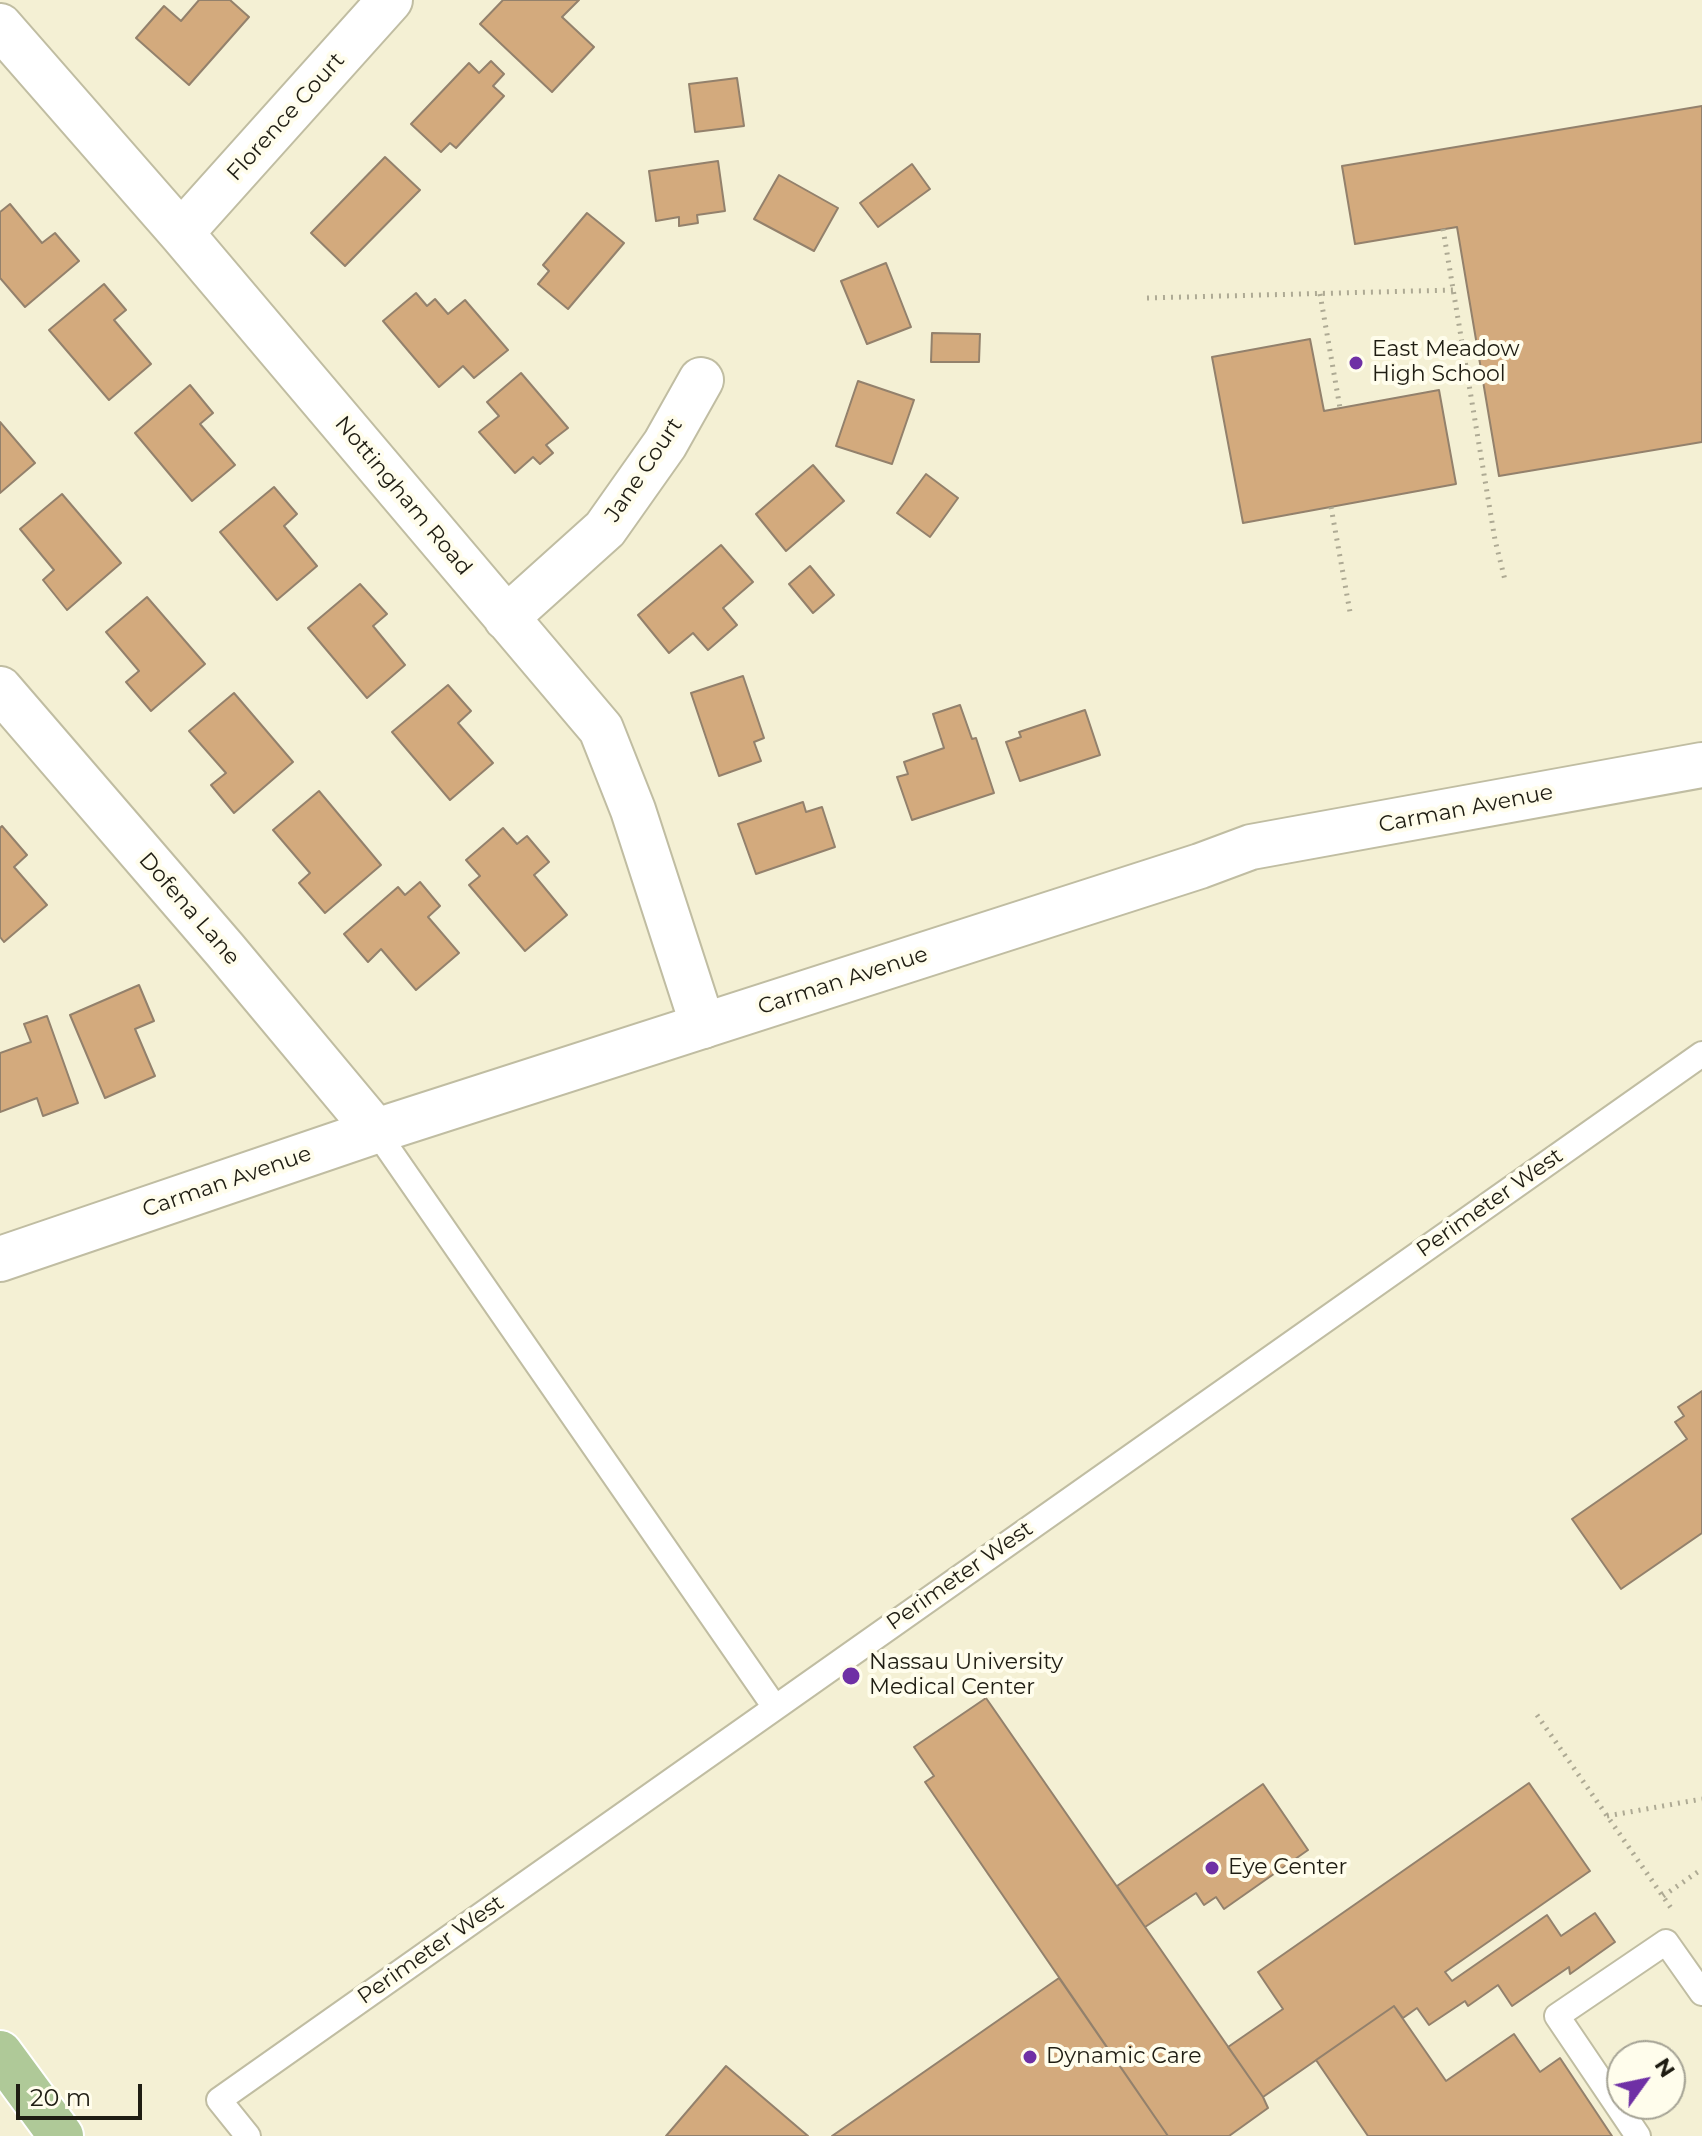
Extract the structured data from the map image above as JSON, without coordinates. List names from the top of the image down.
{
  "streets": {
    "street": [
      "Florence Court",
      "Jane Court",
      "Nottingham Road",
      "Carman Avenue",
      "Dofena Lane"
    ],
    "lane": ["Perimeter West"]
  },
  "crossings": [
    ["Florence Court", "Nottingham Road"],
    ["Jane Court", "Nottingham Road"],
    ["Nottingham Road", "Carman Avenue"],
    ["Carman Avenue", "Dofena Lane"]
  ],
  "places": [
    "East Meadow High School",
    "Nassau University Medical Center",
    "Eye Center",
    "Dynamic Care"
  ],
  "scale_bar": "20 m",
  "north": "top right"
}
